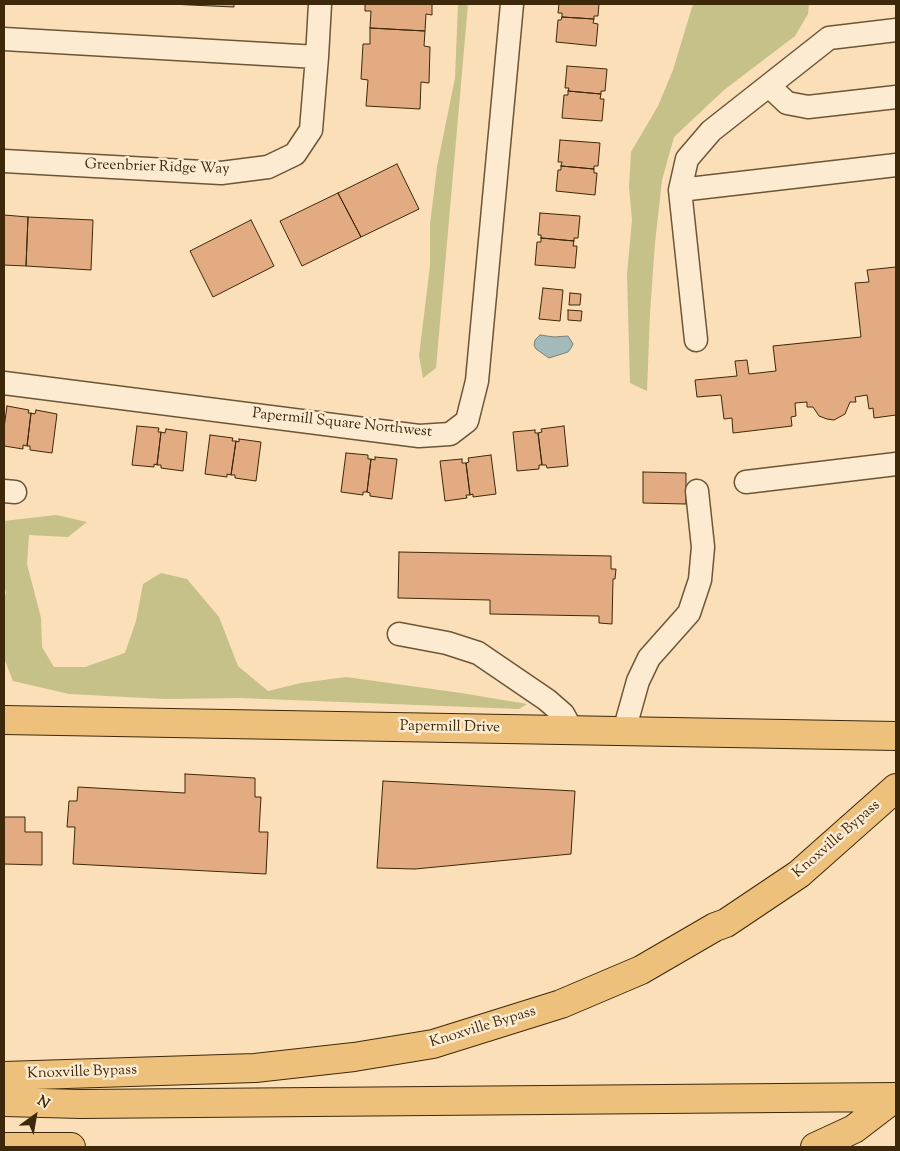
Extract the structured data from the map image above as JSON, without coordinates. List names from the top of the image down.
{
  "streets": {
    "main road": ["Papermill Drive", "Knoxville Bypass"],
    "street": ["Greenbrier Ridge Way", "Papermill Square Northwest"]
  },
  "north": "top right"
}
